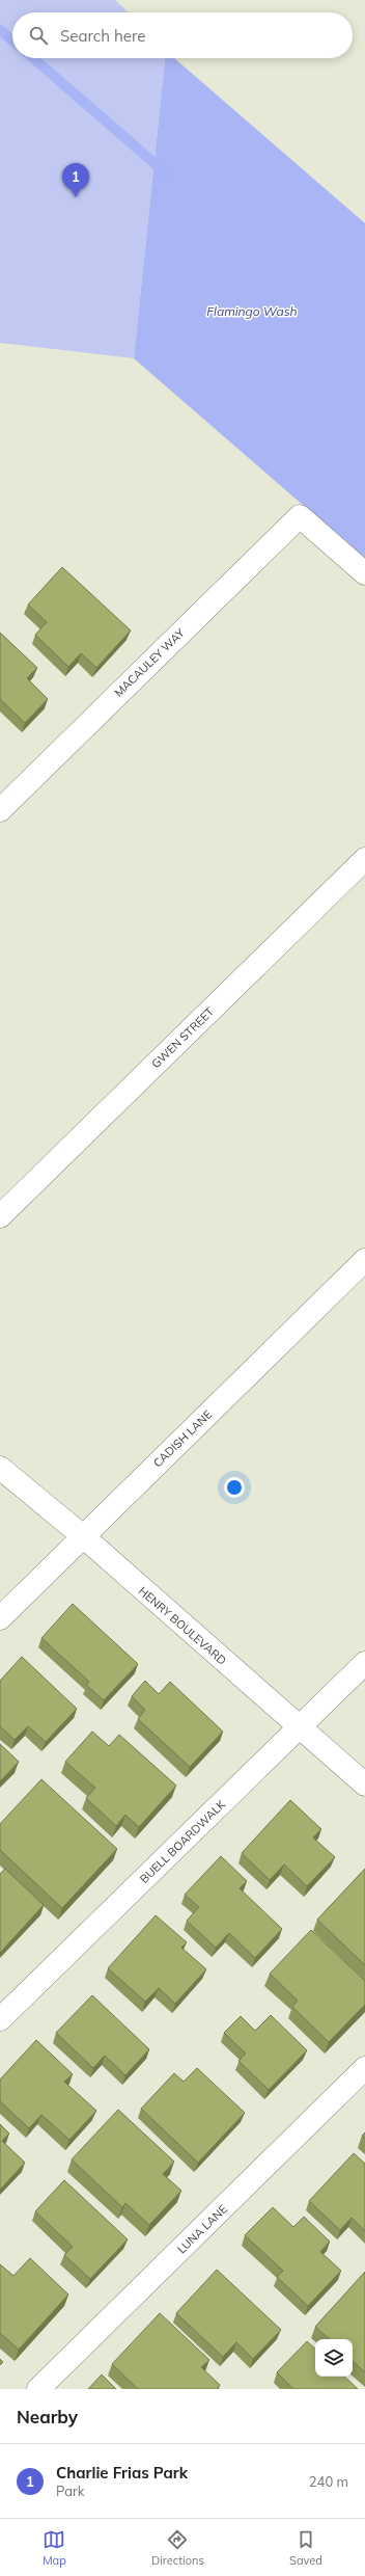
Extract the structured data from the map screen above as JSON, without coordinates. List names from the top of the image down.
{
  "streets": {
    "street": [
      "MACAULEY WAY",
      "GWEN STREET",
      "CADISH LANE",
      "HENRY BOULEVARD",
      "BUELL BOARDWALK",
      "LUNA LANE"
    ]
  },
  "crossings": [
    ["CADISH LANE", "HENRY BOULEVARD"],
    ["HENRY BOULEVARD", "BUELL BOARDWALK"]
  ],
  "water": ["Flamingo Wash"],
  "page": {
    "search": "Search here",
    "pins": "1",
    "heading": "Nearby",
    "list": [
      {
        "mark": "1",
        "name": "Charlie Frias Park",
        "note": "Park",
        "value": "240 m"
      }
    ],
    "nav": ["Map", "Directions", "Saved"]
  }
}
